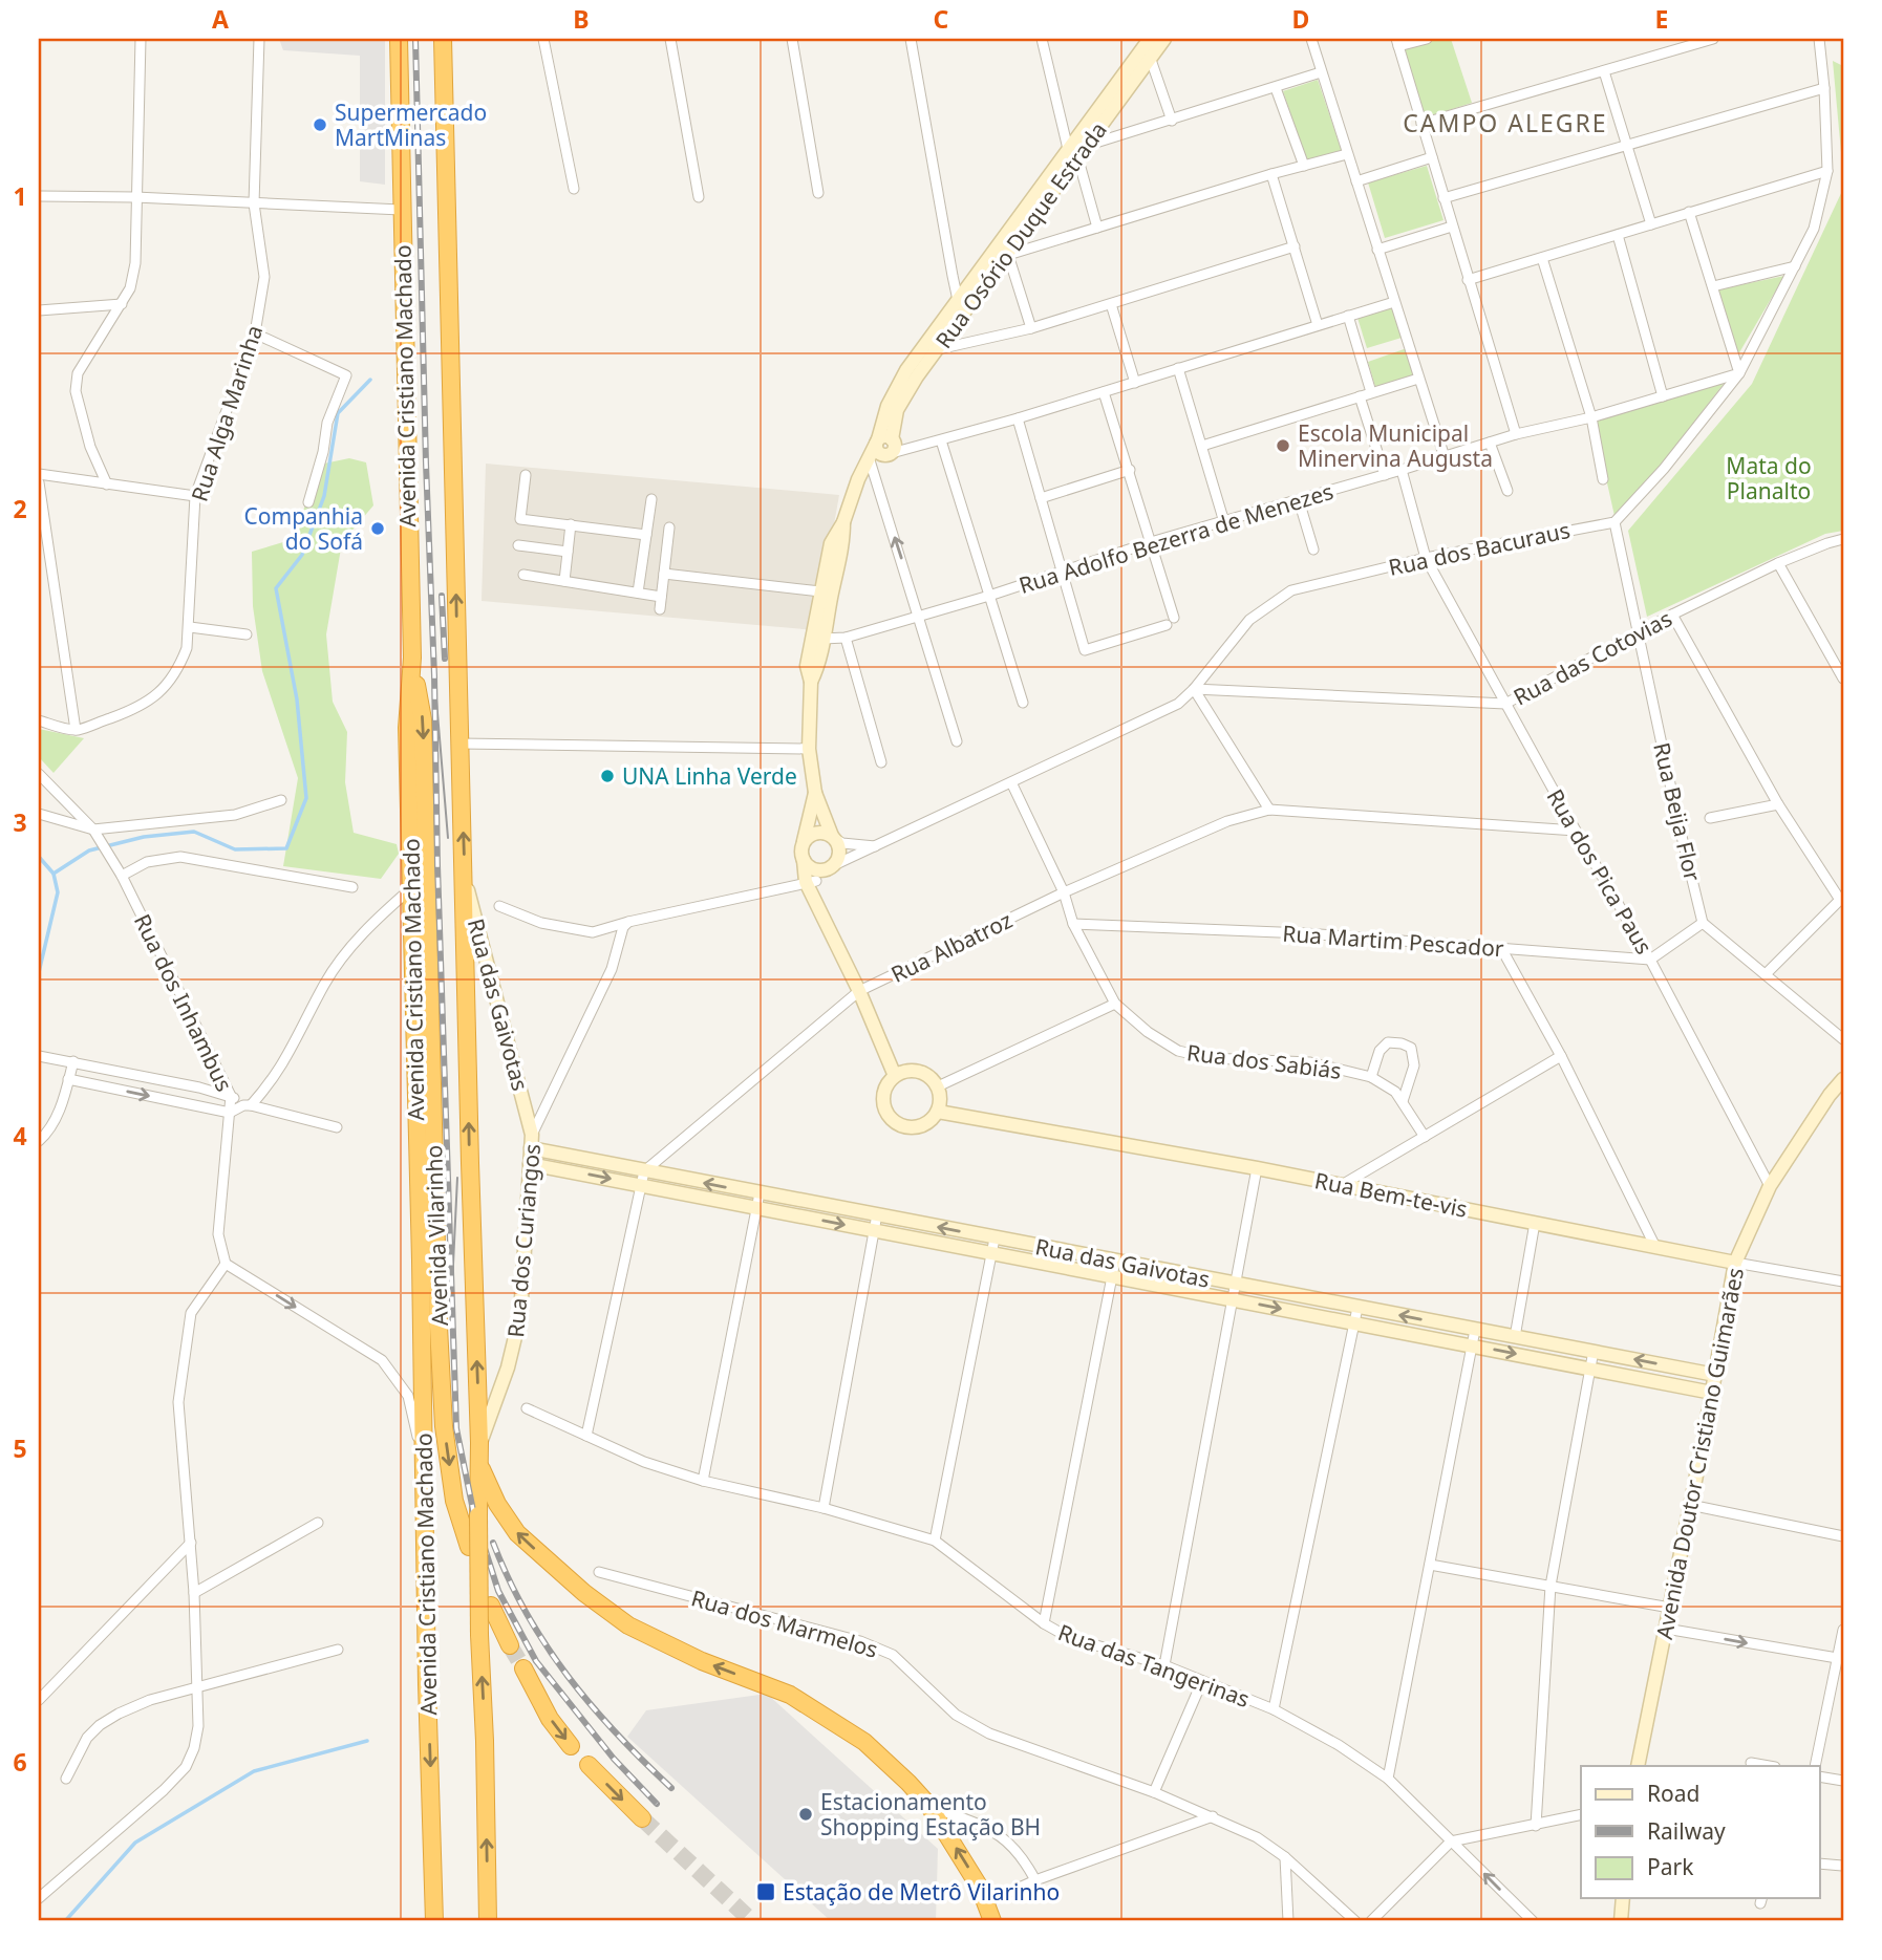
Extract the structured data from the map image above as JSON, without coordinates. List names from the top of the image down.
{
  "streets": {
    "highway": ["Avenida Cristiano Machado", "Avenida Vilarinho"],
    "street": [
      "Rua Osório Duque Estrada",
      "Rua Alga Marinha",
      "Rua Adolfo Bezerra de Menezes",
      "Rua dos Bacuraus",
      "Rua das Cotovias",
      "Rua Beija Flor",
      "Rua dos Pica Paus",
      "Rua Martim Pescador",
      "Rua Albatroz",
      "Rua dos Inhambus",
      "Rua das Gaivotas",
      "Rua dos Sabiás",
      "Rua Bem-te-vis",
      "Rua dos Curiangos",
      "Avenida Doutor Cristiano Guimarães",
      "Rua dos Marmelos",
      "Rua das Tangerinas"
    ]
  },
  "crossings": [
    ["Rua Osório Duque Estrada", "Rua Adolfo Bezerra de Menezes"],
    ["Rua Osório Duque Estrada", "Rua dos Bacuraus"],
    ["Avenida Cristiano Machado", "Rua das Gaivotas"],
    ["Avenida Cristiano Machado", "Avenida Vilarinho"],
    ["Avenida Cristiano Machado", "Rua dos Curiangos"],
    ["Rua Adolfo Bezerra de Menezes", "Rua dos Pica Paus"],
    ["Rua dos Bacuraus", "Rua das Cotovias"],
    ["Rua dos Bacuraus", "Rua Beija Flor"],
    ["Rua dos Bacuraus", "Rua dos Pica Paus"],
    ["Rua dos Bacuraus", "Rua dos Sabiás"],
    ["Rua dos Bacuraus", "Rua dos Curiangos"],
    ["Rua das Cotovias", "Rua Beija Flor"],
    ["Rua das Cotovias", "Rua dos Pica Paus"],
    ["Rua dos Pica Paus", "Rua Martim Pescador"],
    ["Rua dos Pica Paus", "Rua Albatroz"],
    ["Rua dos Pica Paus", "Avenida Doutor Cristiano Guimarães"],
    ["Rua Martim Pescador", "Rua dos Sabiás"],
    ["Rua Albatroz", "Rua das Gaivotas"],
    ["Rua Albatroz", "Rua dos Sabiás"],
    ["Rua das Gaivotas", "Rua dos Curiangos"],
    ["Rua das Gaivotas", "Avenida Doutor Cristiano Guimarães"],
    ["Rua Bem-te-vis", "Avenida Doutor Cristiano Guimarães"]
  ],
  "one_way": ["Avenida Vilarinho"],
  "districts": ["CAMPO ALEGRE"],
  "parks": ["Mata do Planalto"],
  "places": {
    "other": [
      "Supermercado MartMinas",
      "Escola Municipal Minervina Augusta",
      "Companhia do Sofá",
      "UNA Linha Verde",
      "Estacionamento Shopping Estação BH"
    ],
    "transit": ["Estação de Metrô Vilarinho"]
  },
  "legend": ["Road", "Railway", "Park"],
  "grid": {
    "columns": [
      "A",
      "B",
      "C",
      "D",
      "E"
    ],
    "rows": [
      "1",
      "2",
      "3",
      "4",
      "5",
      "6"
    ]
  }
}
